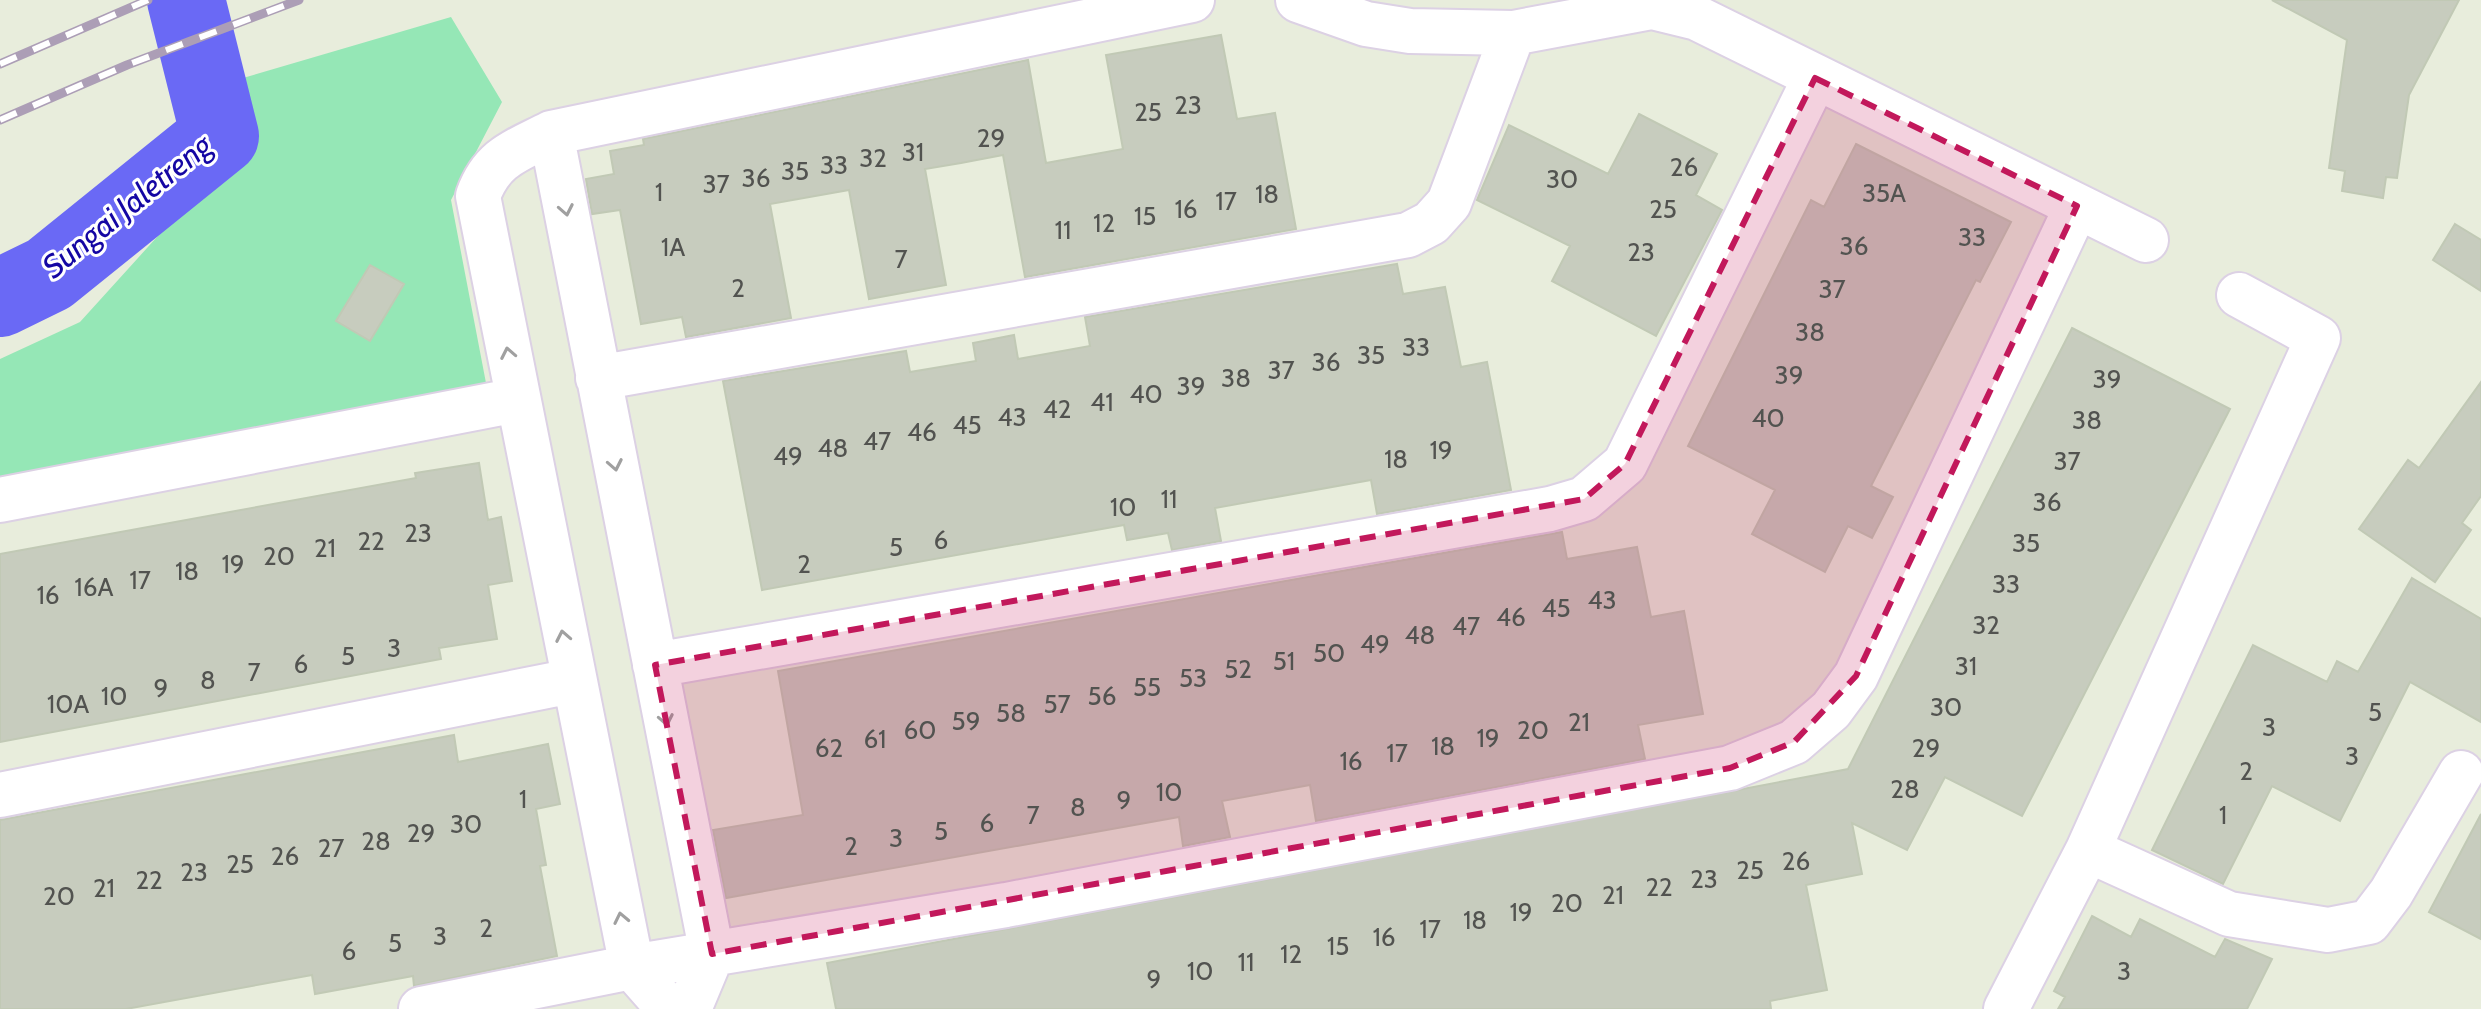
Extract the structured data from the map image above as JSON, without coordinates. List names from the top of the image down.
{
  "water": ["Sungai Jaletreng"],
  "house_numbers": [
    "23",
    "25",
    "29",
    "31",
    "32",
    "33",
    "26",
    "35",
    "36",
    "30",
    "37",
    "1",
    "35A",
    "18",
    "17",
    "16",
    "25",
    "15",
    "12",
    "11",
    "33",
    "36",
    "1A",
    "23",
    "7",
    "2",
    "37",
    "38",
    "33",
    "35",
    "36",
    "37",
    "39",
    "38",
    "39",
    "39",
    "40",
    "41",
    "42",
    "43",
    "40",
    "38",
    "45",
    "46",
    "47",
    "48",
    "19",
    "49",
    "18",
    "37",
    "11",
    "36",
    "10",
    "23",
    "6",
    "22",
    "35",
    "5",
    "21",
    "20",
    "19",
    "2",
    "18",
    "17",
    "33",
    "16A",
    "16",
    "43",
    "45",
    "46",
    "32",
    "47",
    "48",
    "49",
    "3",
    "50",
    "5",
    "51",
    "6",
    "31",
    "52",
    "7",
    "53",
    "8",
    "55",
    "9",
    "10",
    "56",
    "10A",
    "57",
    "30",
    "5",
    "58",
    "59",
    "21",
    "3",
    "60",
    "20",
    "19",
    "61",
    "18",
    "62",
    "29",
    "17",
    "3",
    "16",
    "2",
    "28",
    "10",
    "1",
    "9",
    "8",
    "7",
    "1",
    "6",
    "30",
    "5",
    "29",
    "3",
    "28",
    "2",
    "27",
    "26",
    "26",
    "25",
    "25",
    "23",
    "23",
    "22",
    "22",
    "21",
    "21",
    "20",
    "20",
    "19",
    "18",
    "2",
    "17",
    "3",
    "16",
    "5",
    "15",
    "6",
    "12",
    "11",
    "10",
    "3",
    "9"
  ]
}
